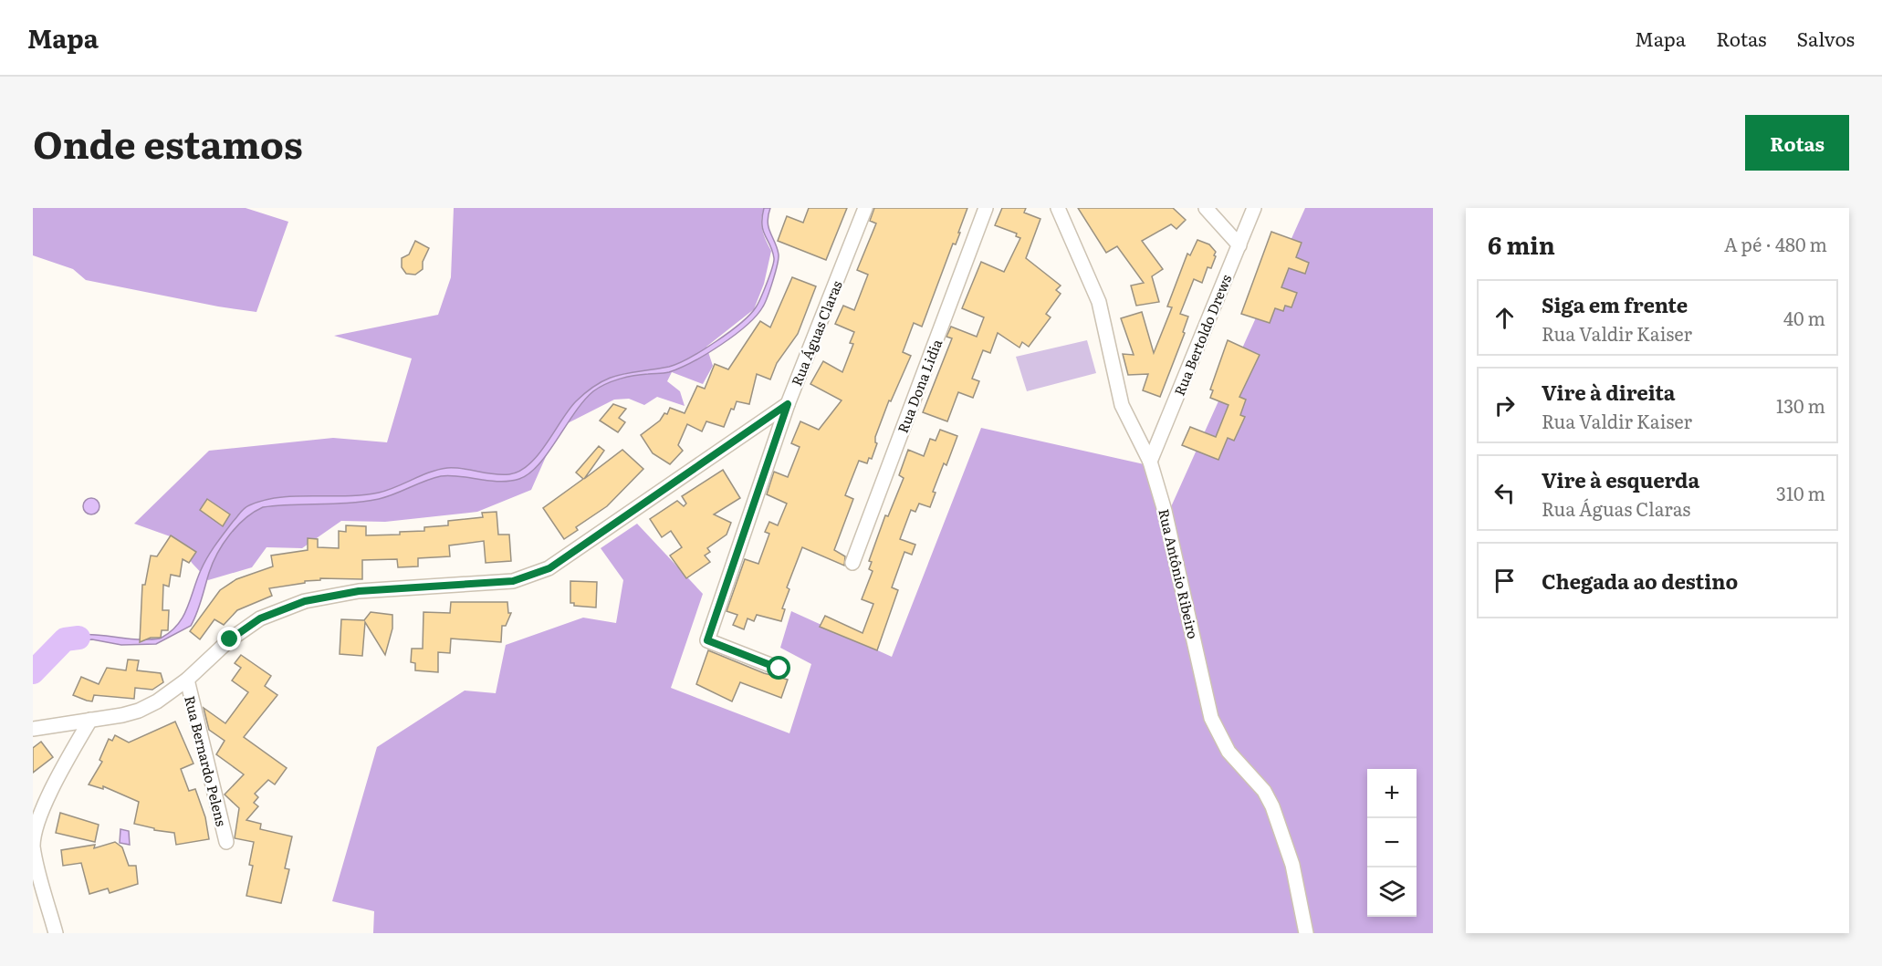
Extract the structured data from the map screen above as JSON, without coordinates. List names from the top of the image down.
{
  "streets": {
    "street": [
      "Rua Águas Claras",
      "Rua Bertoldo Drews",
      "Rua Dona Lidia",
      "Rua Antônio Ribeiro",
      "Rua Bernardo Pelens"
    ]
  },
  "crossings": [
    ["Rua Bertoldo Drews", "Rua Antônio Ribeiro"]
  ],
  "page": {
    "header": "Mapa",
    "nav": ["Mapa", "Rotas", "Salvos"],
    "title": "Onde estamos",
    "buttons": "Rotas",
    "heading": ["6 min", "A pé · 480 m"],
    "list": [
      ["Siga em frente", "Rua Valdir Kaiser", "40 m"],
      ["Vire à direita", "Rua Valdir Kaiser", "130 m"],
      ["Vire à esquerda", "Rua Águas Claras", "310 m"],
      "Chegada ao destino"
    ],
    "map_buttons": ["+", "−"]
  }
}
